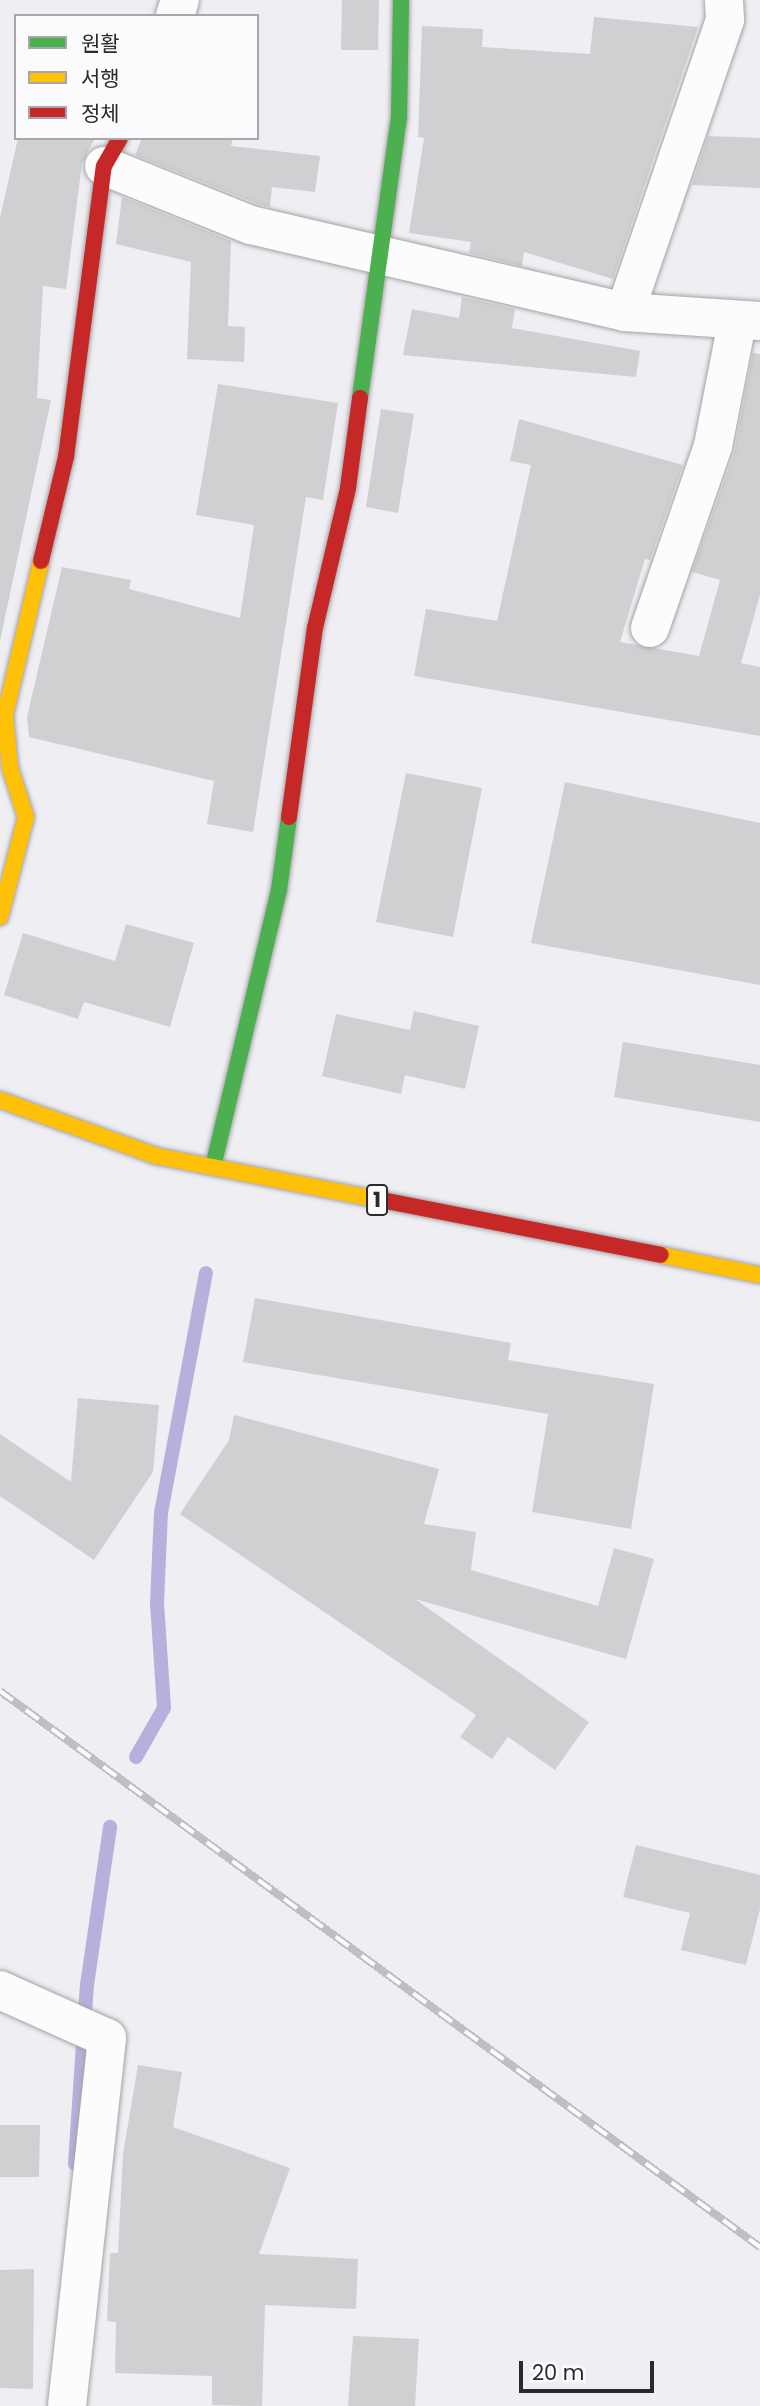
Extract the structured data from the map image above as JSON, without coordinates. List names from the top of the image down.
{
  "streets": {
    "street": ["1"]
  },
  "legend": ["원활", "서행", "정체"],
  "scale_bar": "20 m"
}
